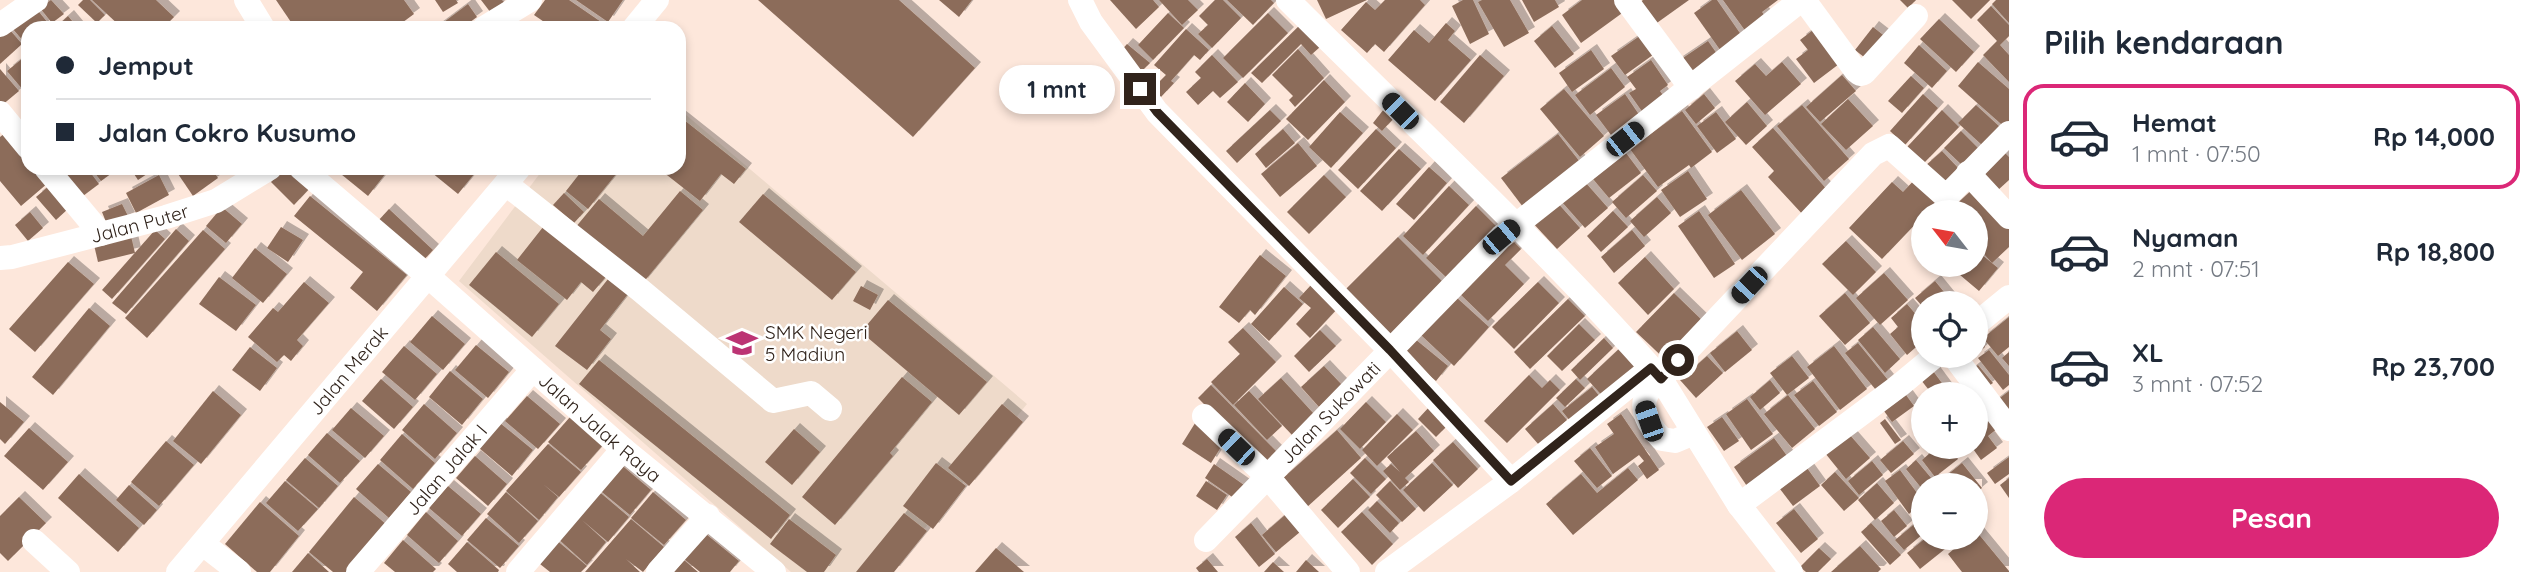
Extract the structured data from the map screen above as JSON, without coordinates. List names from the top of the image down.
{
  "streets": {
    "street": [
      "Jalan Puter",
      "Jalan Merak",
      "Jalan Sukowati",
      "Jalan Jalak Raya",
      "Jalan Jalak I"
    ]
  },
  "crossings": [
    ["Jalan Merak", "Jalan Jalak Raya"],
    ["Jalan Jalak Raya", "Jalan Jalak I"]
  ],
  "places": {
    "school or university": ["SMK Negeri 5 Madiun"]
  },
  "north": "top left",
  "page": {
    "heading": "Pilih kendaraan",
    "banner": ["Jemput", "Jalan Cokro Kusumo"],
    "bubble": "1 mnt",
    "list": [
      {
        "name": "Hemat",
        "note": "1 mnt · 07:50",
        "value": "Rp 14,000"
      },
      {
        "name": "Nyaman",
        "note": "2 mnt · 07:51",
        "value": "Rp 18,800"
      },
      {
        "name": "XL",
        "note": "3 mnt · 07:52",
        "value": "Rp 23,700"
      }
    ],
    "map_buttons": ["+", "−"],
    "buttons": "Pesan"
  }
}
